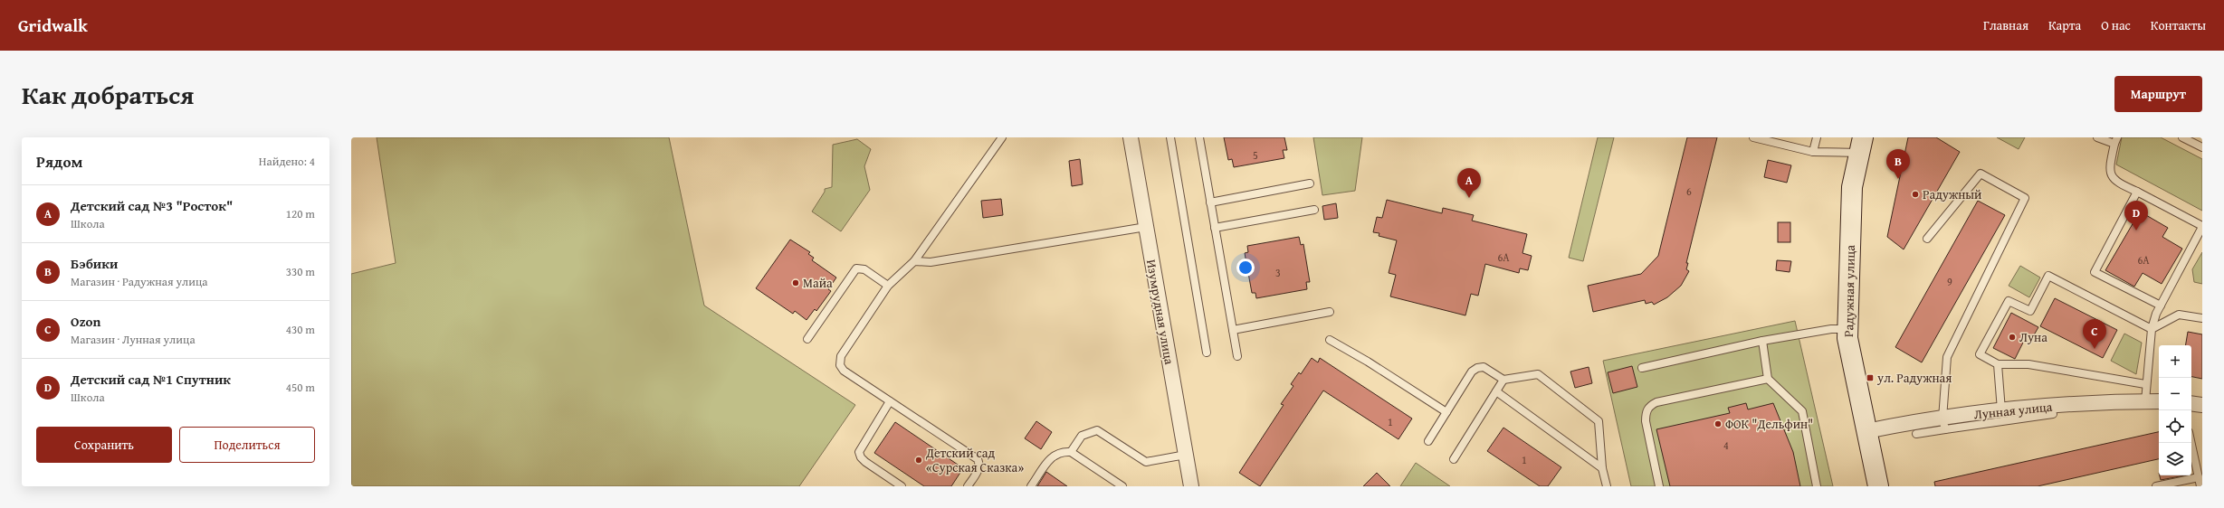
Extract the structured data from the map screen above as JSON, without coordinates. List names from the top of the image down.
{
  "streets": {
    "main road": ["Радужная улица"],
    "street": ["Изумрудная улица", "Лунная улица"]
  },
  "crossings": [
    ["Радужная улица", "Лунная улица"]
  ],
  "places": {
    "other": [
      "Радужный",
      "Майа",
      "Луна",
      "ФОК \"Дельфин\"",
      "Детский сад «Сурская Сказка»"
    ],
    "transit": ["ул. Радужная"]
  },
  "house_numbers": [
    "5",
    "6",
    "6А",
    "6А",
    "3",
    "9",
    "1",
    "4",
    "1"
  ],
  "page": {
    "header": "Gridwalk",
    "nav": [
      "Главная",
      "Карта",
      "О нас",
      "Контакты"
    ],
    "title": "Как добраться",
    "buttons": [
      "Маршрут",
      ["Сохранить", "Поделиться"]
    ],
    "heading": ["Рядом", "Найдено: 4"],
    "pins": [
      "B",
      "A",
      "D",
      "C"
    ],
    "list": [
      {
        "mark": "A",
        "name": "Детский сад №3 \"Росток\"",
        "note": "Школа",
        "value": "120 m"
      },
      {
        "mark": "B",
        "name": "Бэбики",
        "note": "Магазин · Радужная улица",
        "value": "330 m"
      },
      {
        "mark": "C",
        "name": "Ozon",
        "note": "Магазин · Лунная улица",
        "value": "430 m"
      },
      {
        "mark": "D",
        "name": "Детский сад №1 Спутник",
        "note": "Школа",
        "value": "450 m"
      }
    ],
    "map_buttons": ["+", "−"]
  }
}
